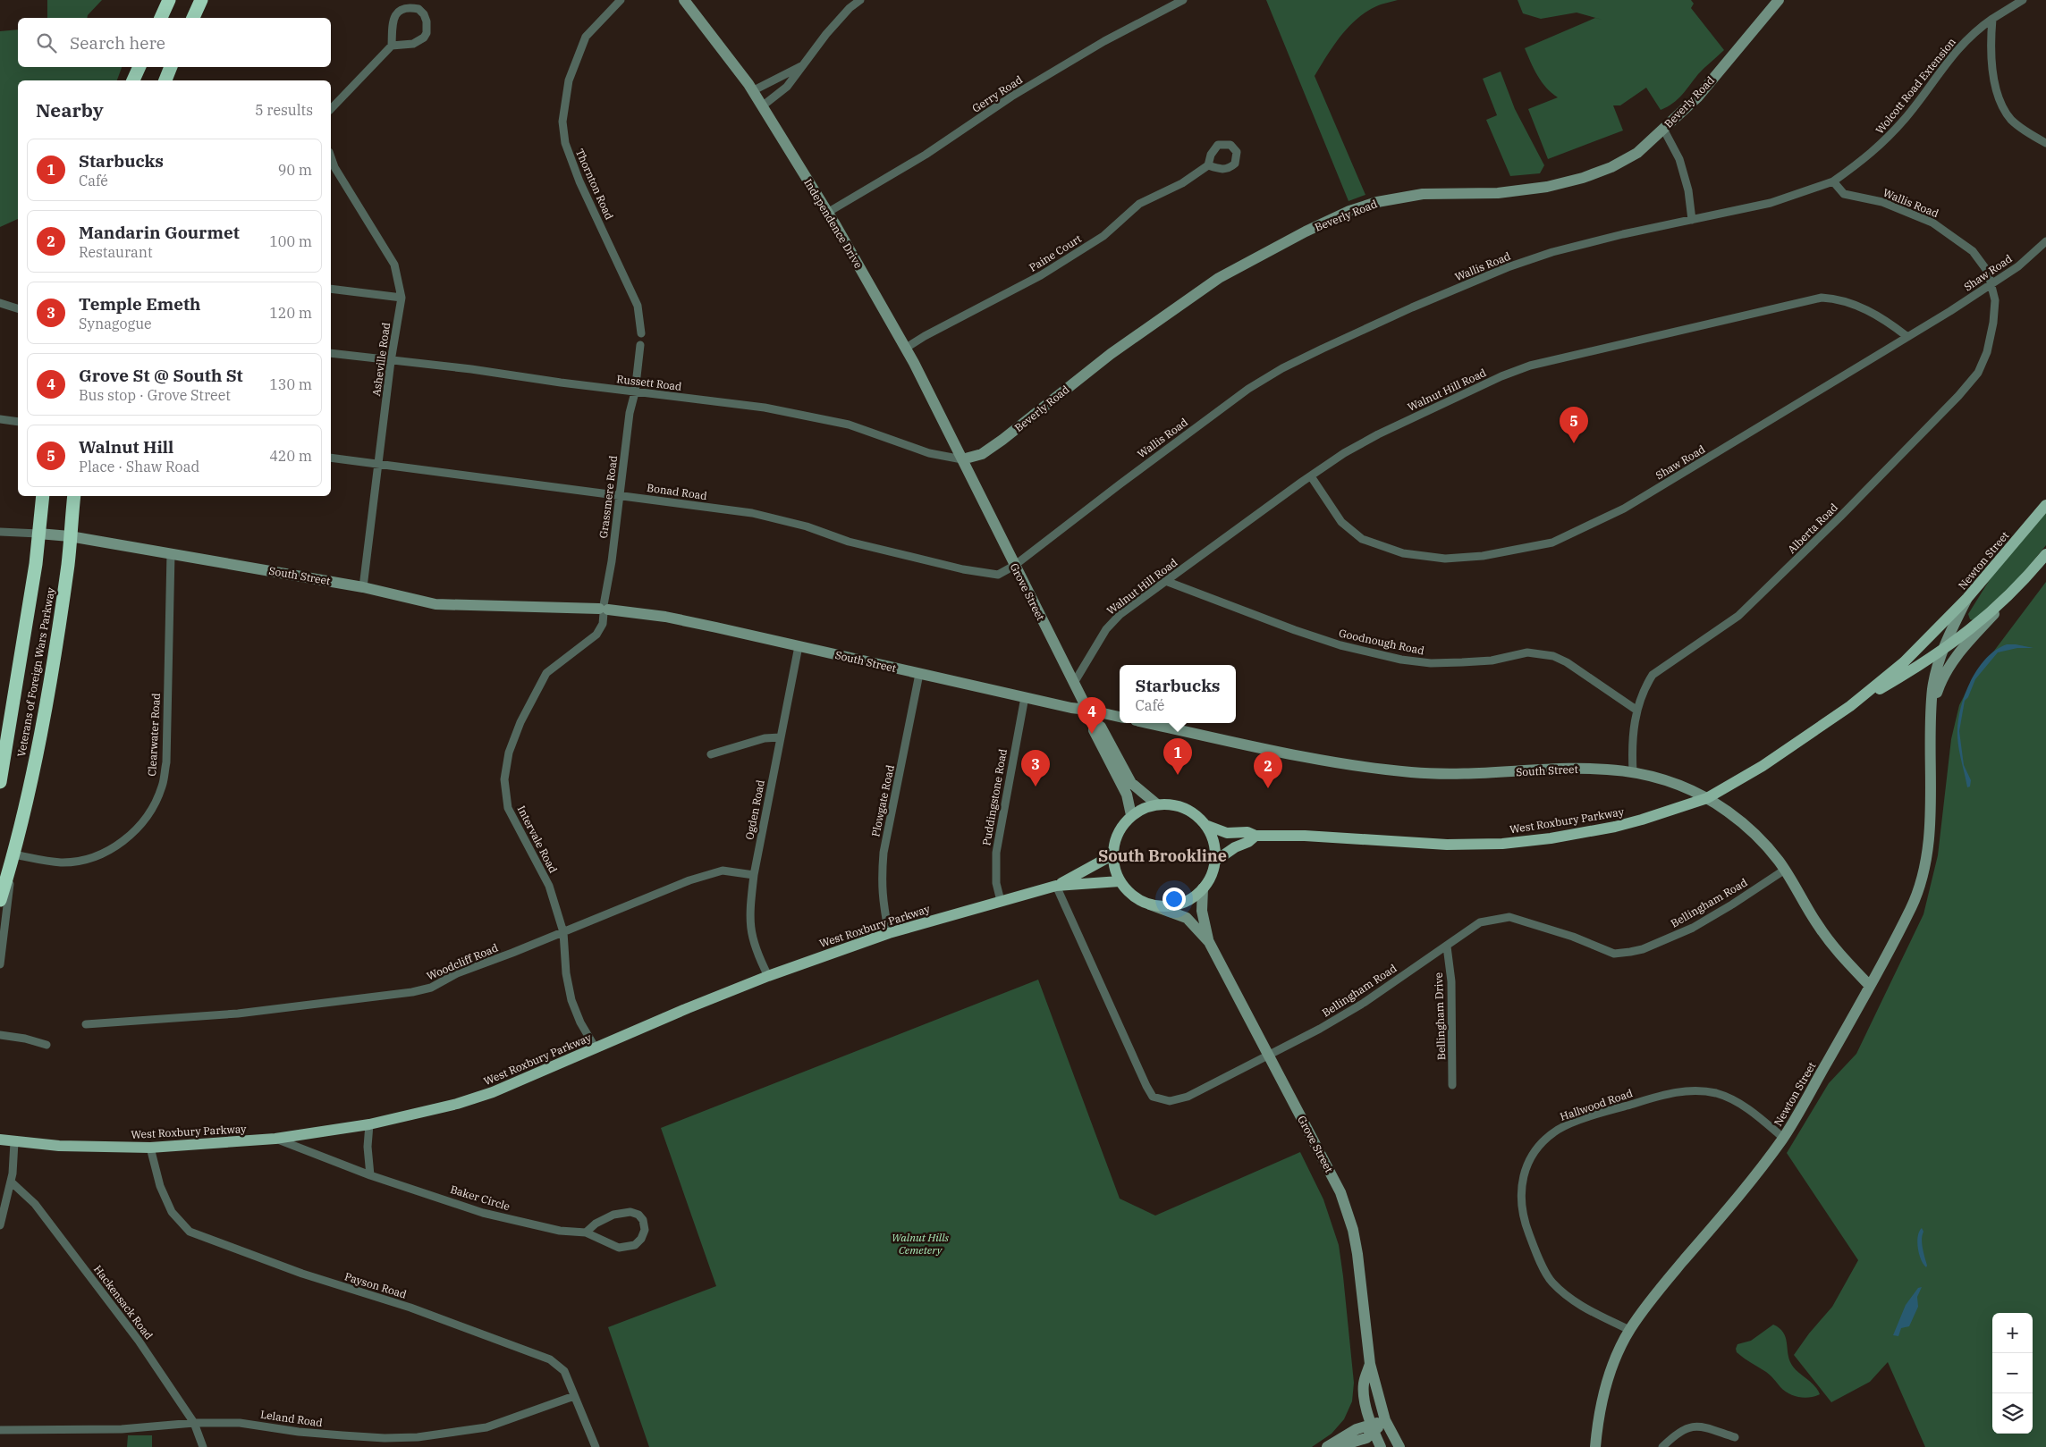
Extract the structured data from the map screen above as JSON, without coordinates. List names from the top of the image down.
{
  "streets": {
    "highway": ["Veterans of Foreign Wars Parkway"],
    "main road": ["Newton Street", "West Roxbury Parkway"],
    "street": [
      "Wolcott Road Extension",
      "Gerry Road",
      "Beverly Road",
      "Thornton Road",
      "Wallis Road",
      "Independence Drive",
      "Paine Court",
      "Shaw Road",
      "Asheville Road",
      "Russett Road",
      "Walnut Hill Road",
      "Bonad Road",
      "Grassmere Road",
      "Alberta Road",
      "South Street",
      "Grove Street",
      "Goodnough Road",
      "Clearwater Road",
      "Puddingstone Road",
      "Plowgate Road",
      "Ogden Road",
      "Intervale Road",
      "Bellingham Road",
      "Woodcliff Road",
      "Bellingham Drive",
      "Hallwood Road",
      "Baker Circle",
      "Payson Road",
      "Hackensack Road",
      "Leland Road"
    ]
  },
  "crossings": [
    ["Wolcott Road Extension", "Wallis Road"],
    ["Gerry Road", "Independence Drive"],
    ["Beverly Road", "Independence Drive"],
    ["Beverly Road", "Russett Road"],
    ["Beverly Road", "Grove Street"],
    ["Wallis Road", "Shaw Road"],
    ["Wallis Road", "Bonad Road"],
    ["Wallis Road", "Alberta Road"],
    ["Wallis Road", "Grove Street"],
    ["Independence Drive", "Paine Court"],
    ["Independence Drive", "Russett Road"],
    ["Independence Drive", "Grove Street"],
    ["Shaw Road", "Walnut Hill Road"],
    ["Shaw Road", "Alberta Road"],
    ["Asheville Road", "Russett Road"],
    ["Asheville Road", "Bonad Road"],
    ["Asheville Road", "South Street"],
    ["Russett Road", "Grassmere Road"],
    ["Russett Road", "Grove Street"],
    ["Walnut Hill Road", "Grove Street"],
    ["Walnut Hill Road", "Goodnough Road"],
    ["Bonad Road", "Grassmere Road"],
    ["Bonad Road", "Grove Street"],
    ["Grassmere Road", "South Street"],
    ["Grassmere Road", "Intervale Road"],
    ["Alberta Road", "South Street"],
    ["Alberta Road", "Goodnough Road"],
    ["Newton Street", "South Street"],
    ["Newton Street", "West Roxbury Parkway"],
    ["Newton Street", "Hallwood Road"],
    ["South Street", "Grove Street"],
    ["South Street", "Veterans of Foreign Wars Parkway"],
    ["South Street", "Clearwater Road"],
    ["South Street", "Puddingstone Road"],
    ["South Street", "Plowgate Road"],
    ["South Street", "Ogden Road"],
    ["South Street", "West Roxbury Parkway"],
    ["South Street", "Intervale Road"],
    ["South Street", "Bellingham Road"],
    ["Grove Street", "West Roxbury Parkway"],
    ["Grove Street", "Bellingham Road"],
    ["Veterans of Foreign Wars Parkway", "Clearwater Road"],
    ["Puddingstone Road", "West Roxbury Parkway"],
    ["Plowgate Road", "West Roxbury Parkway"],
    ["Ogden Road", "West Roxbury Parkway"],
    ["Ogden Road", "Woodcliff Road"],
    ["West Roxbury Parkway", "Intervale Road"],
    ["West Roxbury Parkway", "Bellingham Road"],
    ["West Roxbury Parkway", "Baker Circle"],
    ["West Roxbury Parkway", "Payson Road"],
    ["Intervale Road", "Woodcliff Road"],
    ["Bellingham Road", "Bellingham Drive"],
    ["Payson Road", "Leland Road"],
    ["Hackensack Road", "Leland Road"]
  ],
  "districts": ["South Brookline"],
  "parks": ["Walnut Hills Cemetery"],
  "page": {
    "search": "Search here",
    "heading": ["Nearby", "5 results"],
    "list": [
      {
        "mark": "1",
        "name": "Starbucks",
        "note": "Café",
        "value": "90 m"
      },
      {
        "mark": "2",
        "name": "Mandarin Gourmet",
        "note": "Restaurant",
        "value": "100 m"
      },
      {
        "mark": "3",
        "name": "Temple Emeth",
        "note": "Synagogue",
        "value": "120 m"
      },
      {
        "mark": "4",
        "name": "Grove St @ South St",
        "note": "Bus stop · Grove Street",
        "value": "130 m"
      },
      {
        "mark": "5",
        "name": "Walnut Hill",
        "note": "Place · Shaw Road",
        "value": "420 m"
      }
    ],
    "pins": [
      "5",
      "4",
      "1",
      "3",
      "2"
    ],
    "popup": ["Starbucks", "Café"],
    "map_buttons": ["+", "−"]
  }
}
